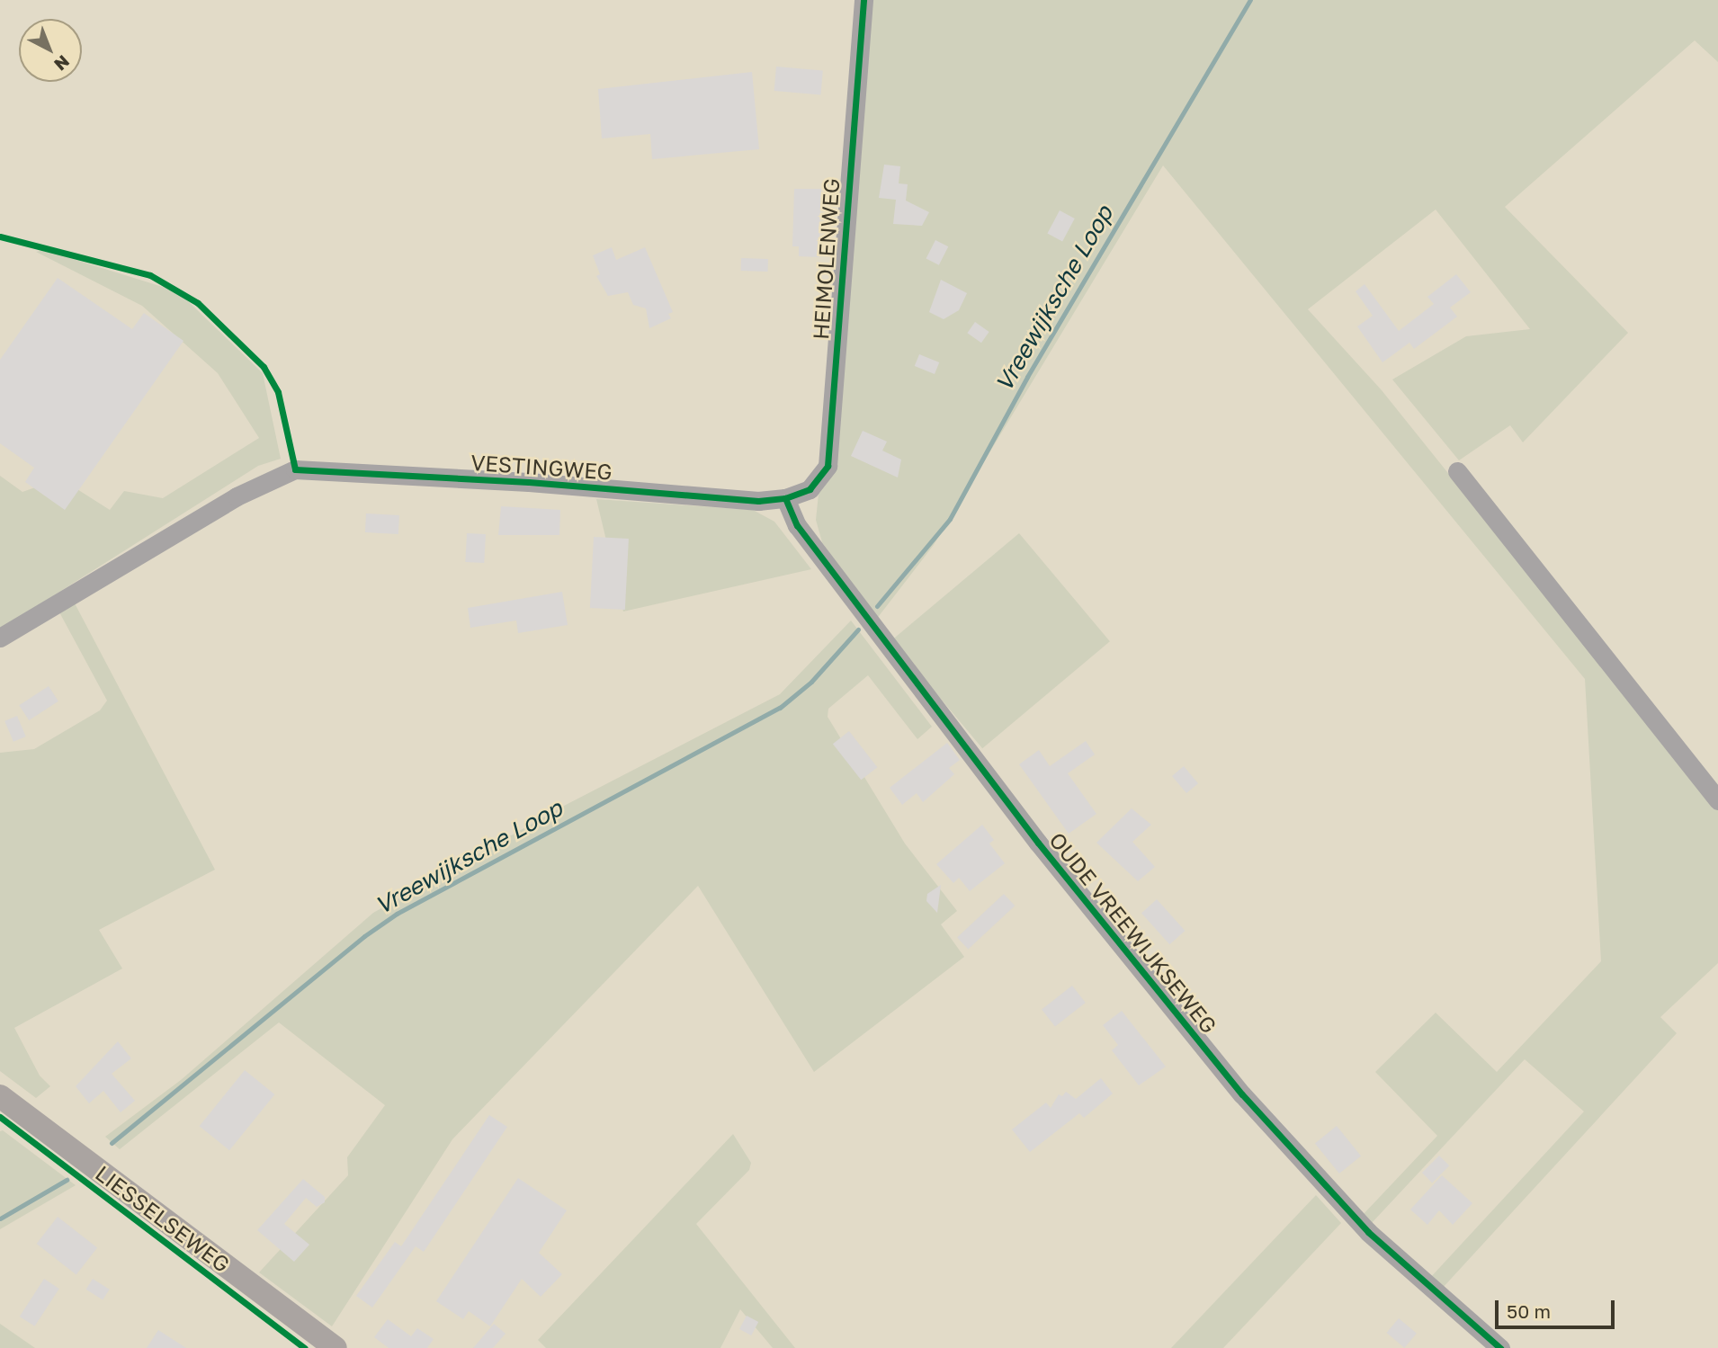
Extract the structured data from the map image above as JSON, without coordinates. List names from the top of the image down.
{
  "streets": {
    "main road": ["LIESSELSEWEG"],
    "street": ["HEIMOLENWEG", "VESTINGWEG", "OUDE VREEWIJKSEWEG"]
  },
  "crossings": [
    ["HEIMOLENWEG", "VESTINGWEG"],
    ["HEIMOLENWEG", "OUDE VREEWIJKSEWEG"],
    ["VESTINGWEG", "OUDE VREEWIJKSEWEG"]
  ],
  "water": ["Vreewijksche Loop"],
  "scale_bar": "50 m",
  "north": "bottom right"
}
